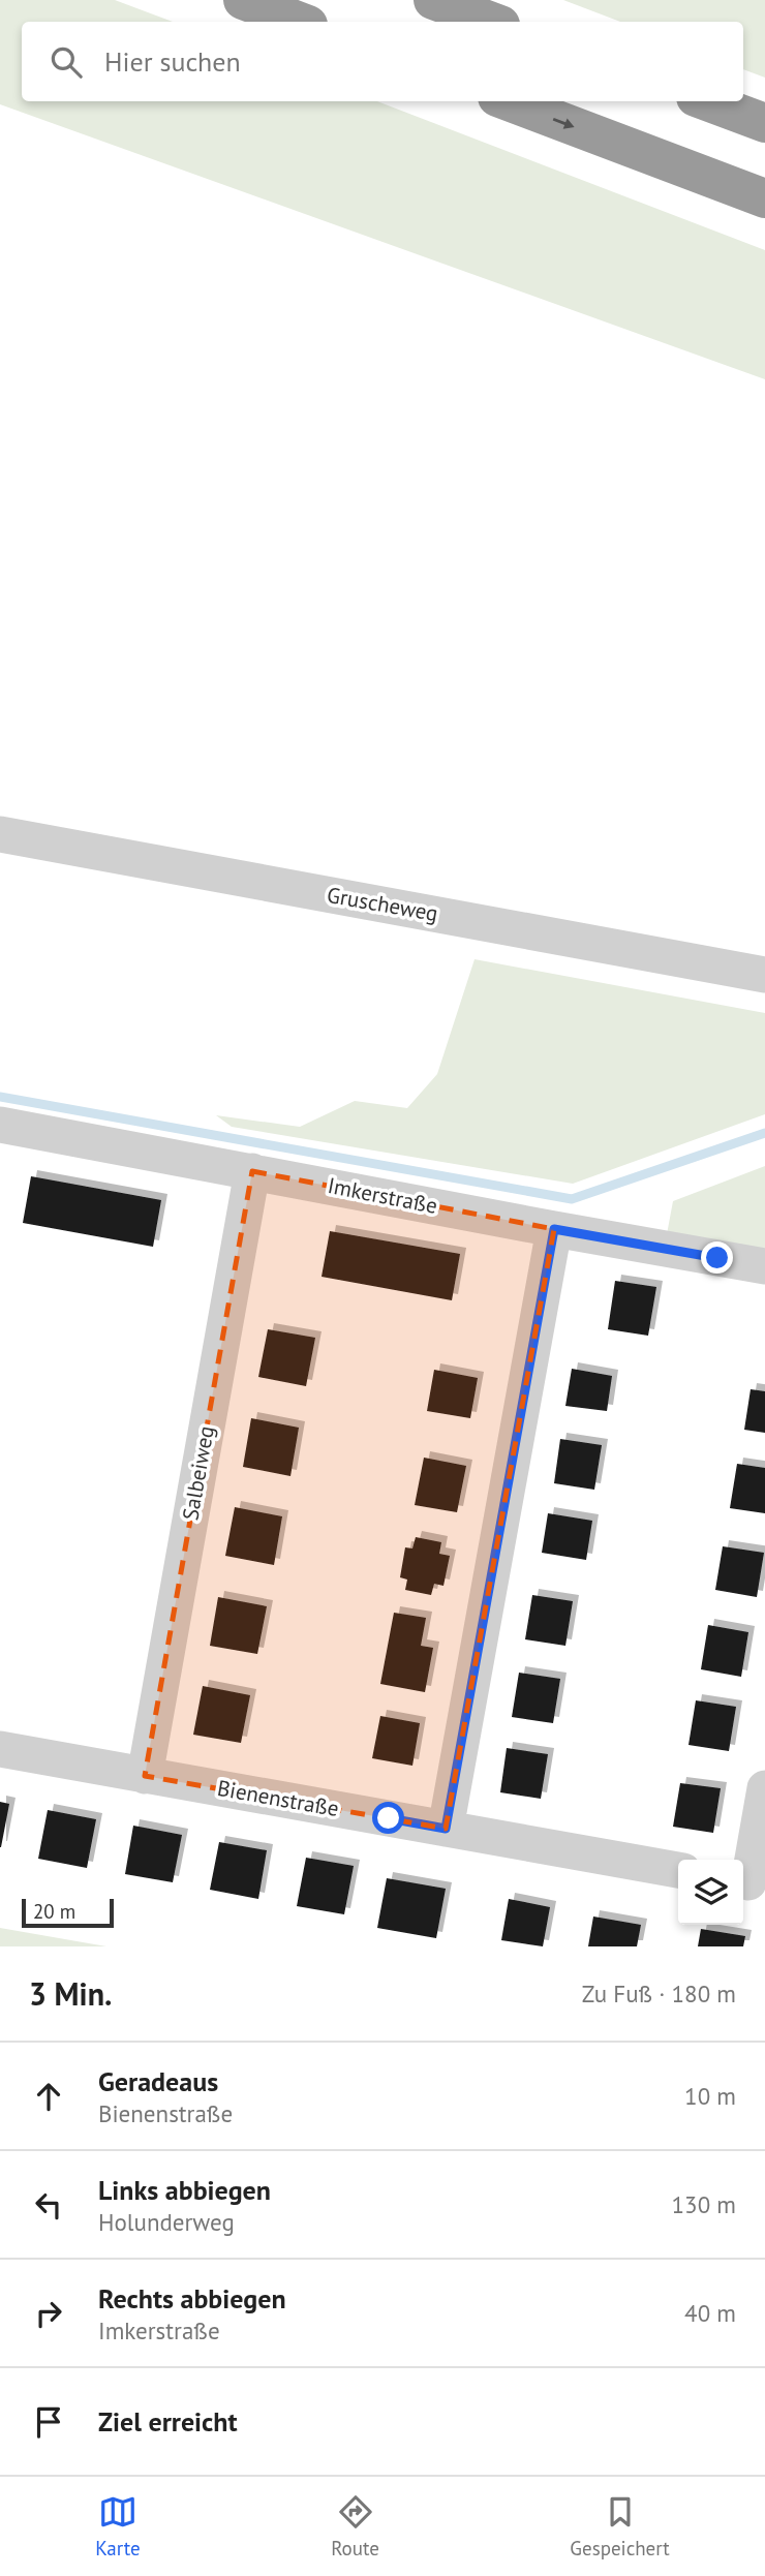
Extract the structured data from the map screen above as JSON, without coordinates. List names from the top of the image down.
{
  "streets": {
    "street": [
      "Gruscheweg",
      "Imkerstraße",
      "Salbeiweg",
      "Bienenstraße"
    ]
  },
  "crossings": [
    ["Imkerstraße", "Salbeiweg"],
    ["Salbeiweg", "Bienenstraße"]
  ],
  "scale_bar": "20 m",
  "page": {
    "search": "Hier suchen",
    "scale": "20 m",
    "heading": ["3 Min.", "Zu Fuß · 180 m"],
    "list": [
      ["Geradeaus", "Bienenstraße", "10 m"],
      ["Links abbiegen", "Holunderweg", "130 m"],
      ["Rechts abbiegen", "Imkerstraße", "40 m"],
      "Ziel erreicht"
    ],
    "nav": ["Karte", "Route", "Gespeichert"]
  }
}
